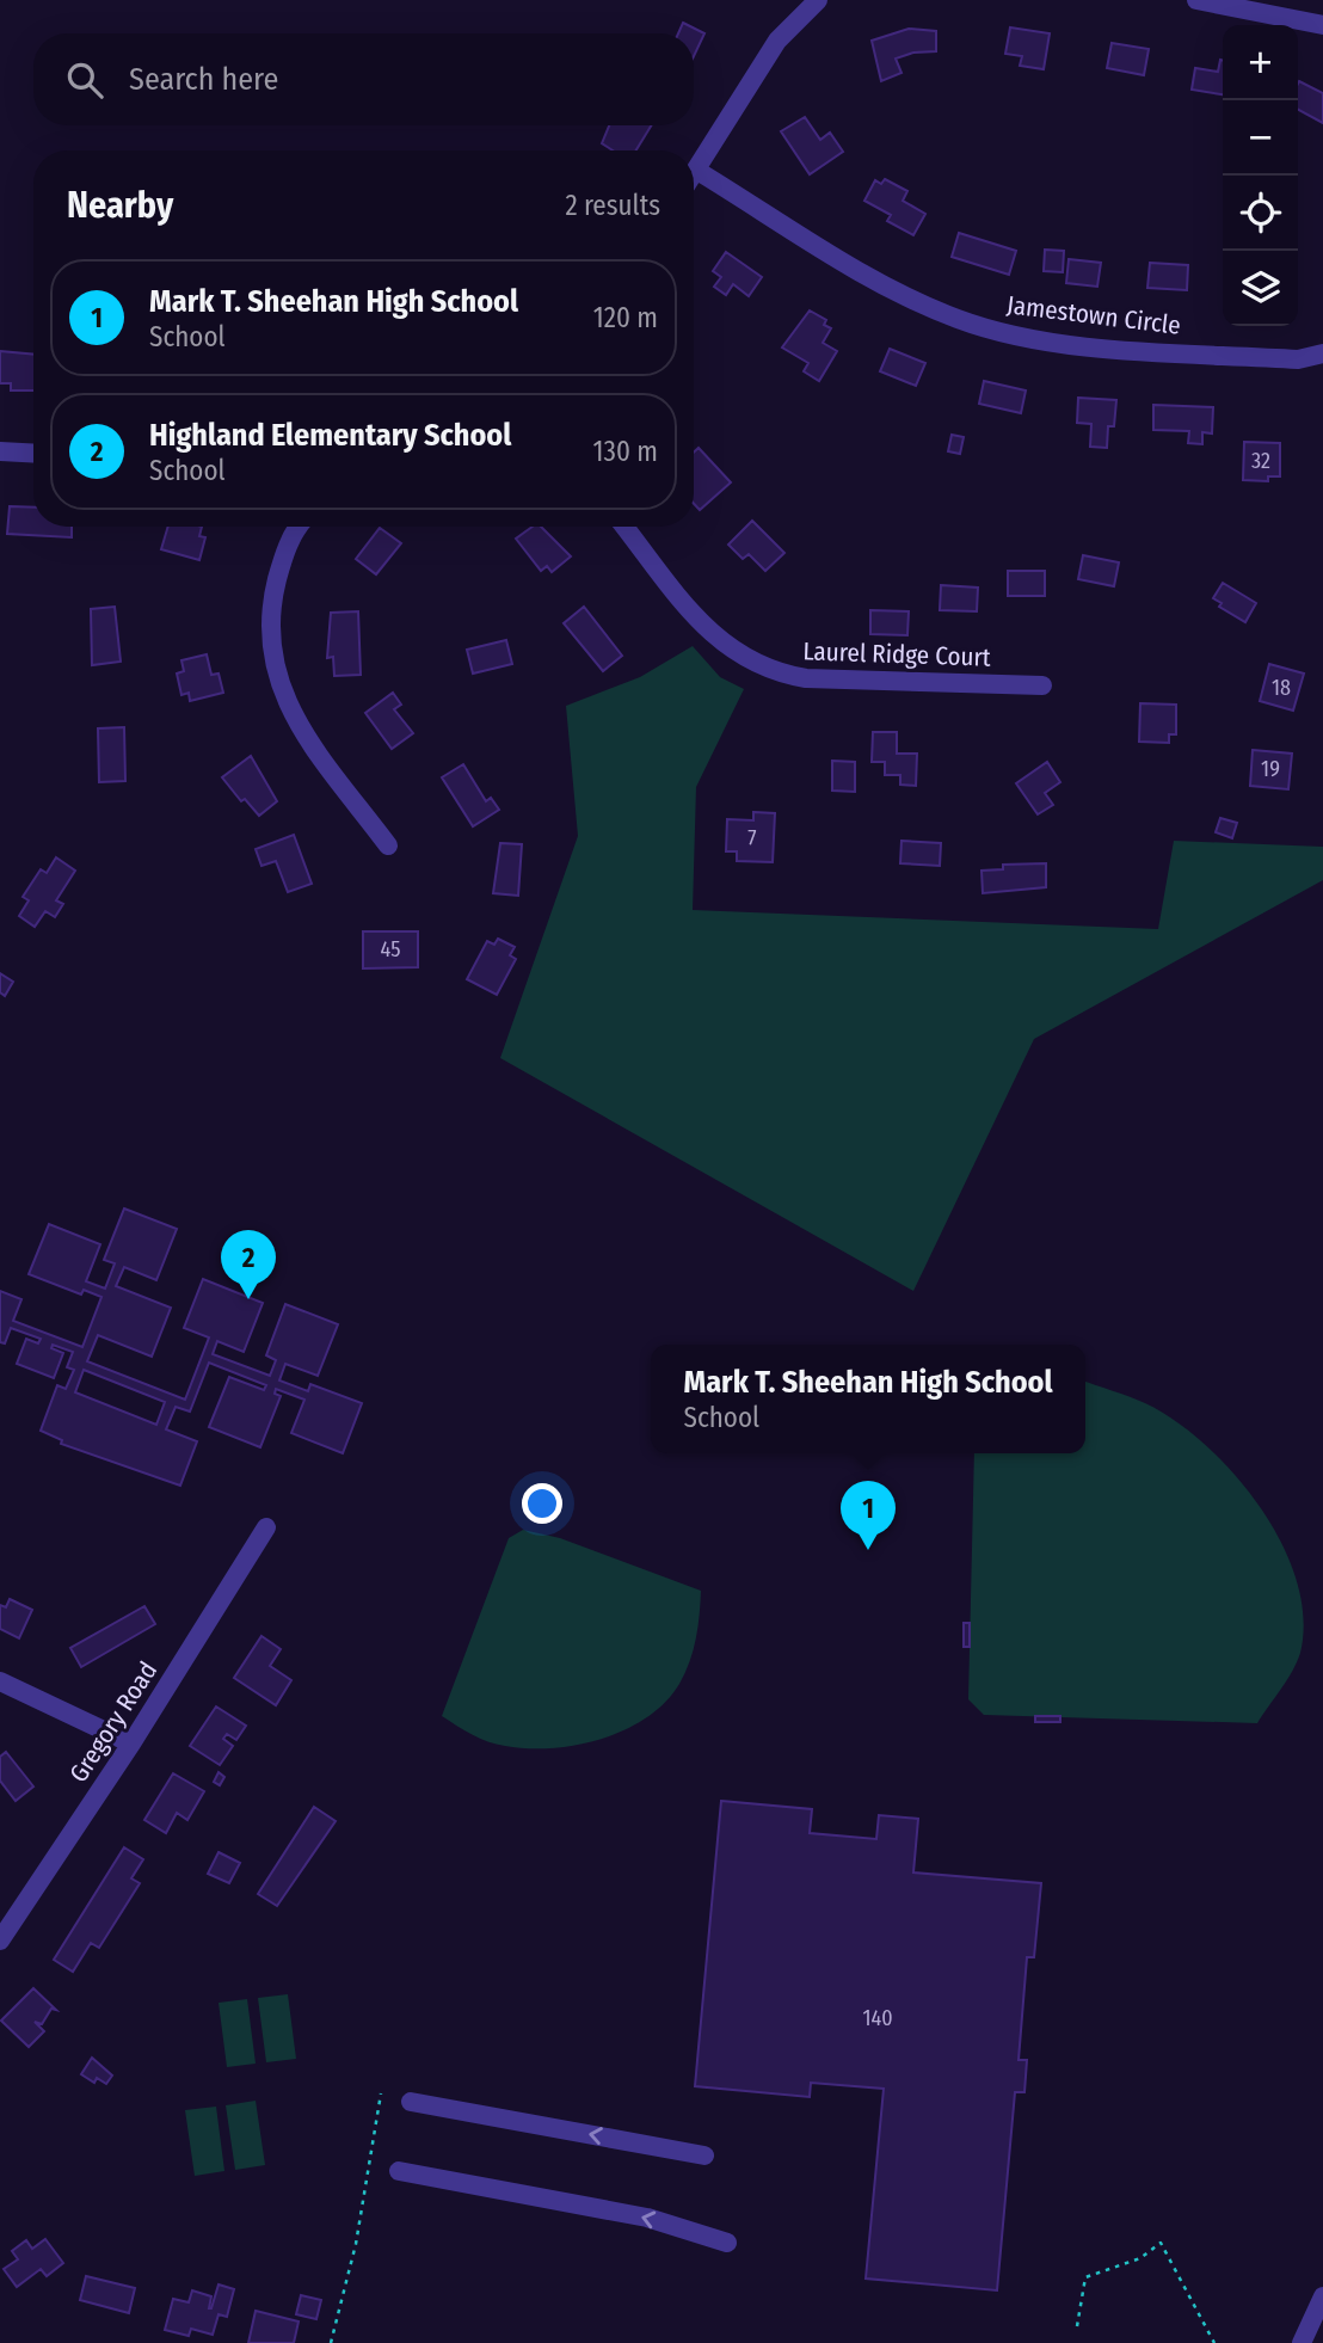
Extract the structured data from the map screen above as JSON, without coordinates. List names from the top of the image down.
{
  "streets": {
    "street": ["Jamestown Circle", "Laurel Ridge Court", "Gregory Road"]
  },
  "house_numbers": [
    "32",
    "18",
    "19",
    "7",
    "45",
    "140"
  ],
  "page": {
    "map_buttons": ["+", "−"],
    "search": "Search here",
    "heading": ["Nearby", "2 results"],
    "list": [
      {
        "mark": "1",
        "name": "Mark T. Sheehan High School",
        "note": "School",
        "value": "120 m"
      },
      {
        "mark": "2",
        "name": "Highland Elementary School",
        "note": "School",
        "value": "130 m"
      }
    ],
    "pins": ["2", "1"],
    "popup": ["Mark T. Sheehan High School", "School"]
  }
}
